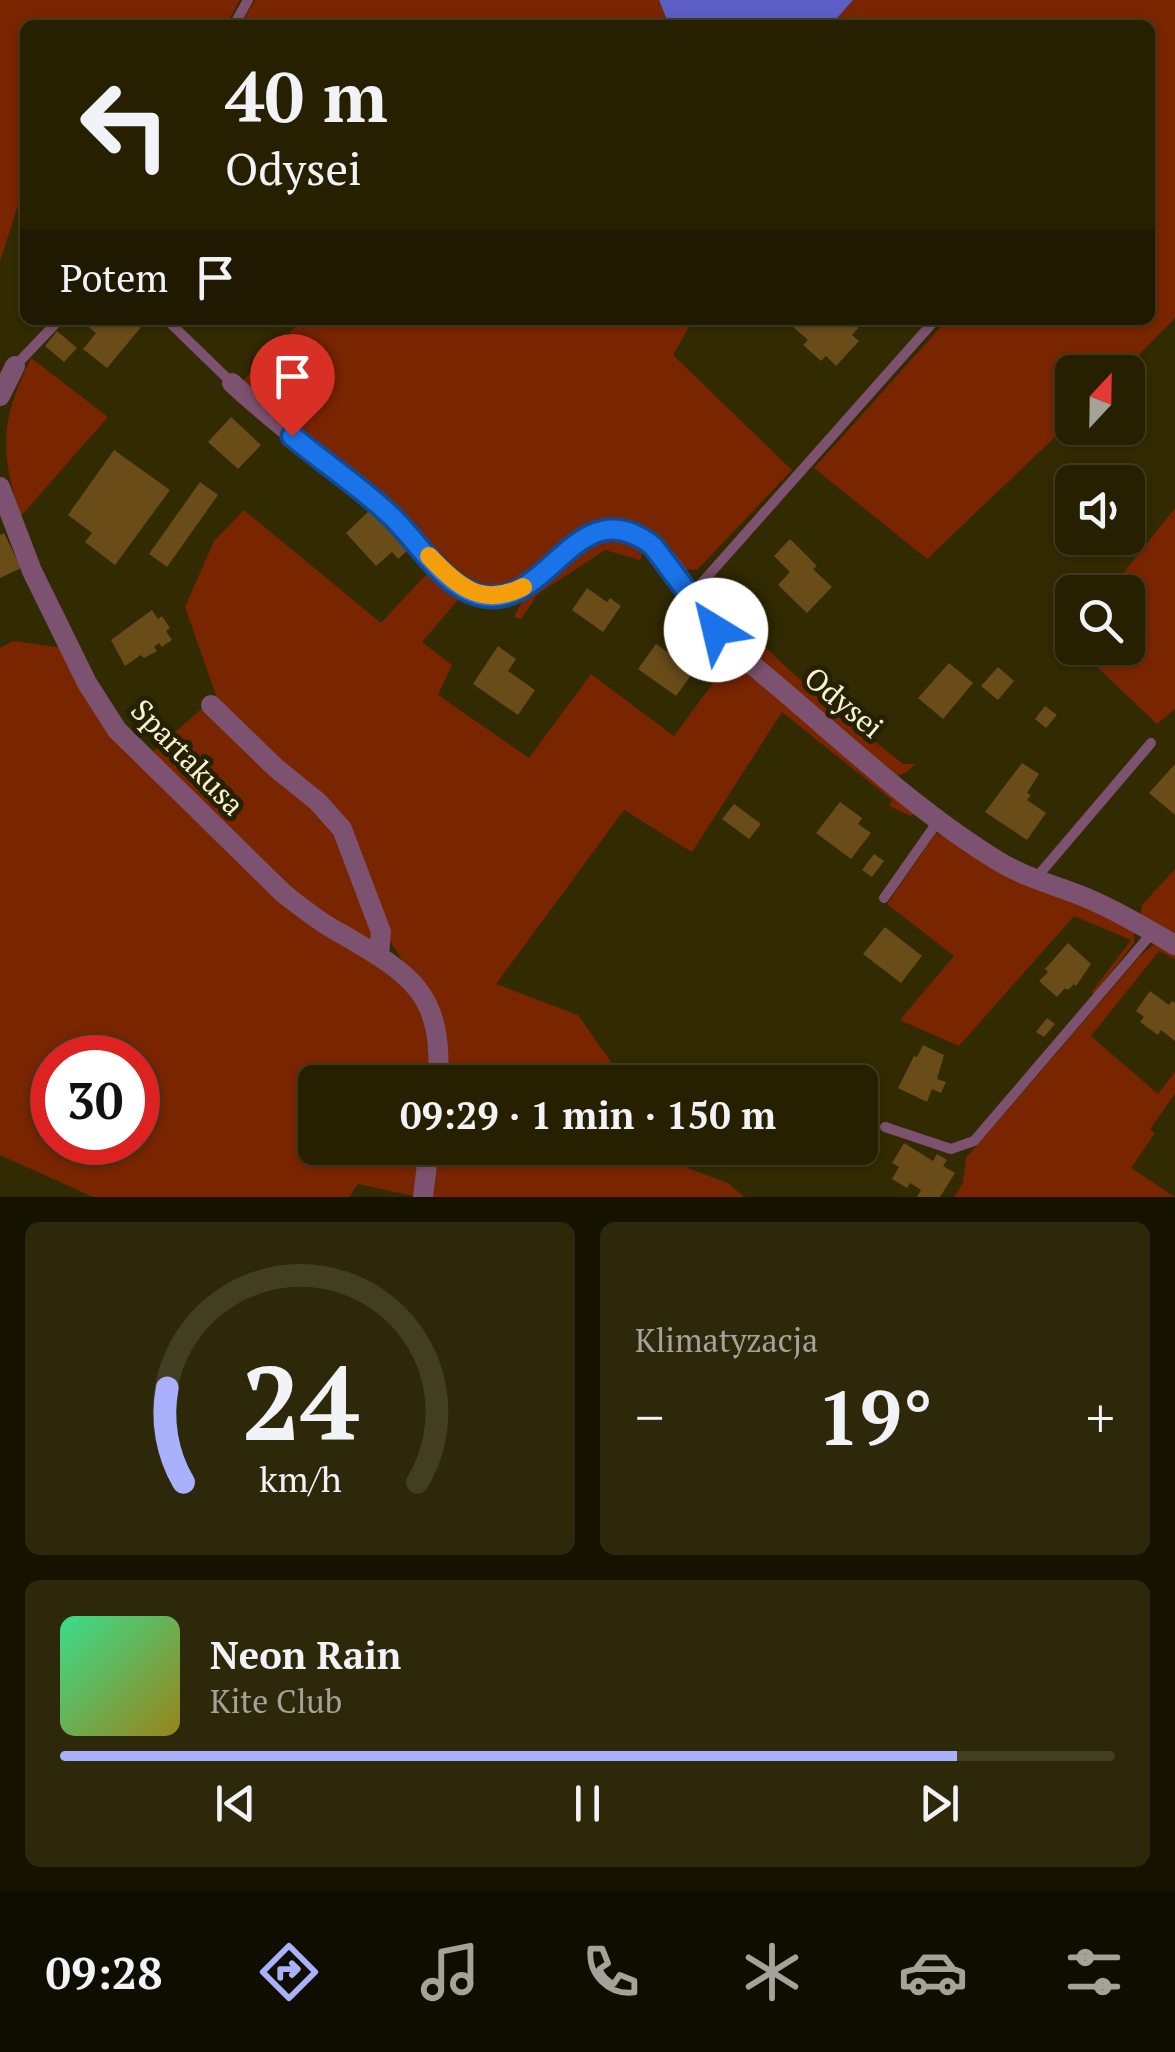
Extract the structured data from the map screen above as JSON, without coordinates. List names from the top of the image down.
{
  "streets": {
    "street": ["Odysei", "Spartakusa"]
  },
  "north": "top",
  "page": {
    "turn": ["40 m", "Odysei"],
    "then": "Potem",
    "limit": "30",
    "trip": "09:29 · 1 min · 150 m",
    "tile": "Klimatyzacja",
    "heat": ["−", "19°", "+"],
    "song": ["Neon Rain", "Kite Club"],
    "tabs": "09:28",
    "gauge": ["24", "km/h"]
  }
}
